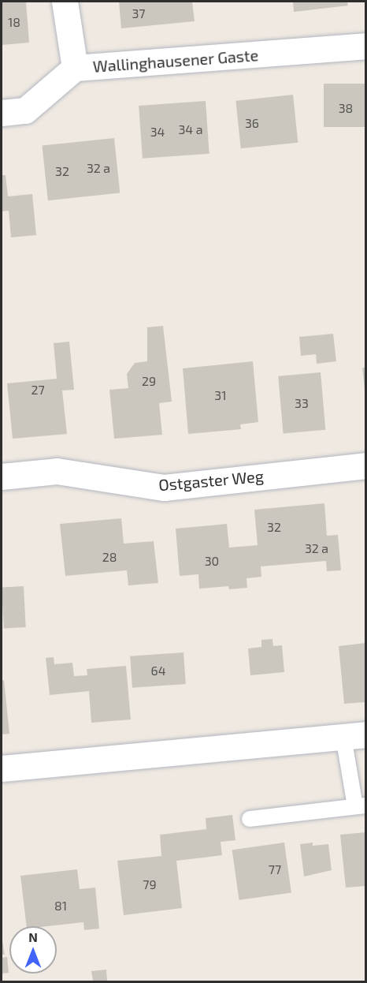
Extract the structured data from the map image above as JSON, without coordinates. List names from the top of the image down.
{
  "streets": {
    "street": ["Wallinghausener Gaste", "Ostgaster Weg"]
  },
  "house_numbers": [
    "37",
    "18",
    "38",
    "36",
    "34 a",
    "34",
    "32 a",
    "32",
    "29",
    "27",
    "31",
    "33",
    "32",
    "32 a",
    "28",
    "30",
    "64",
    "77",
    "79",
    "81"
  ],
  "north": "top"
}
